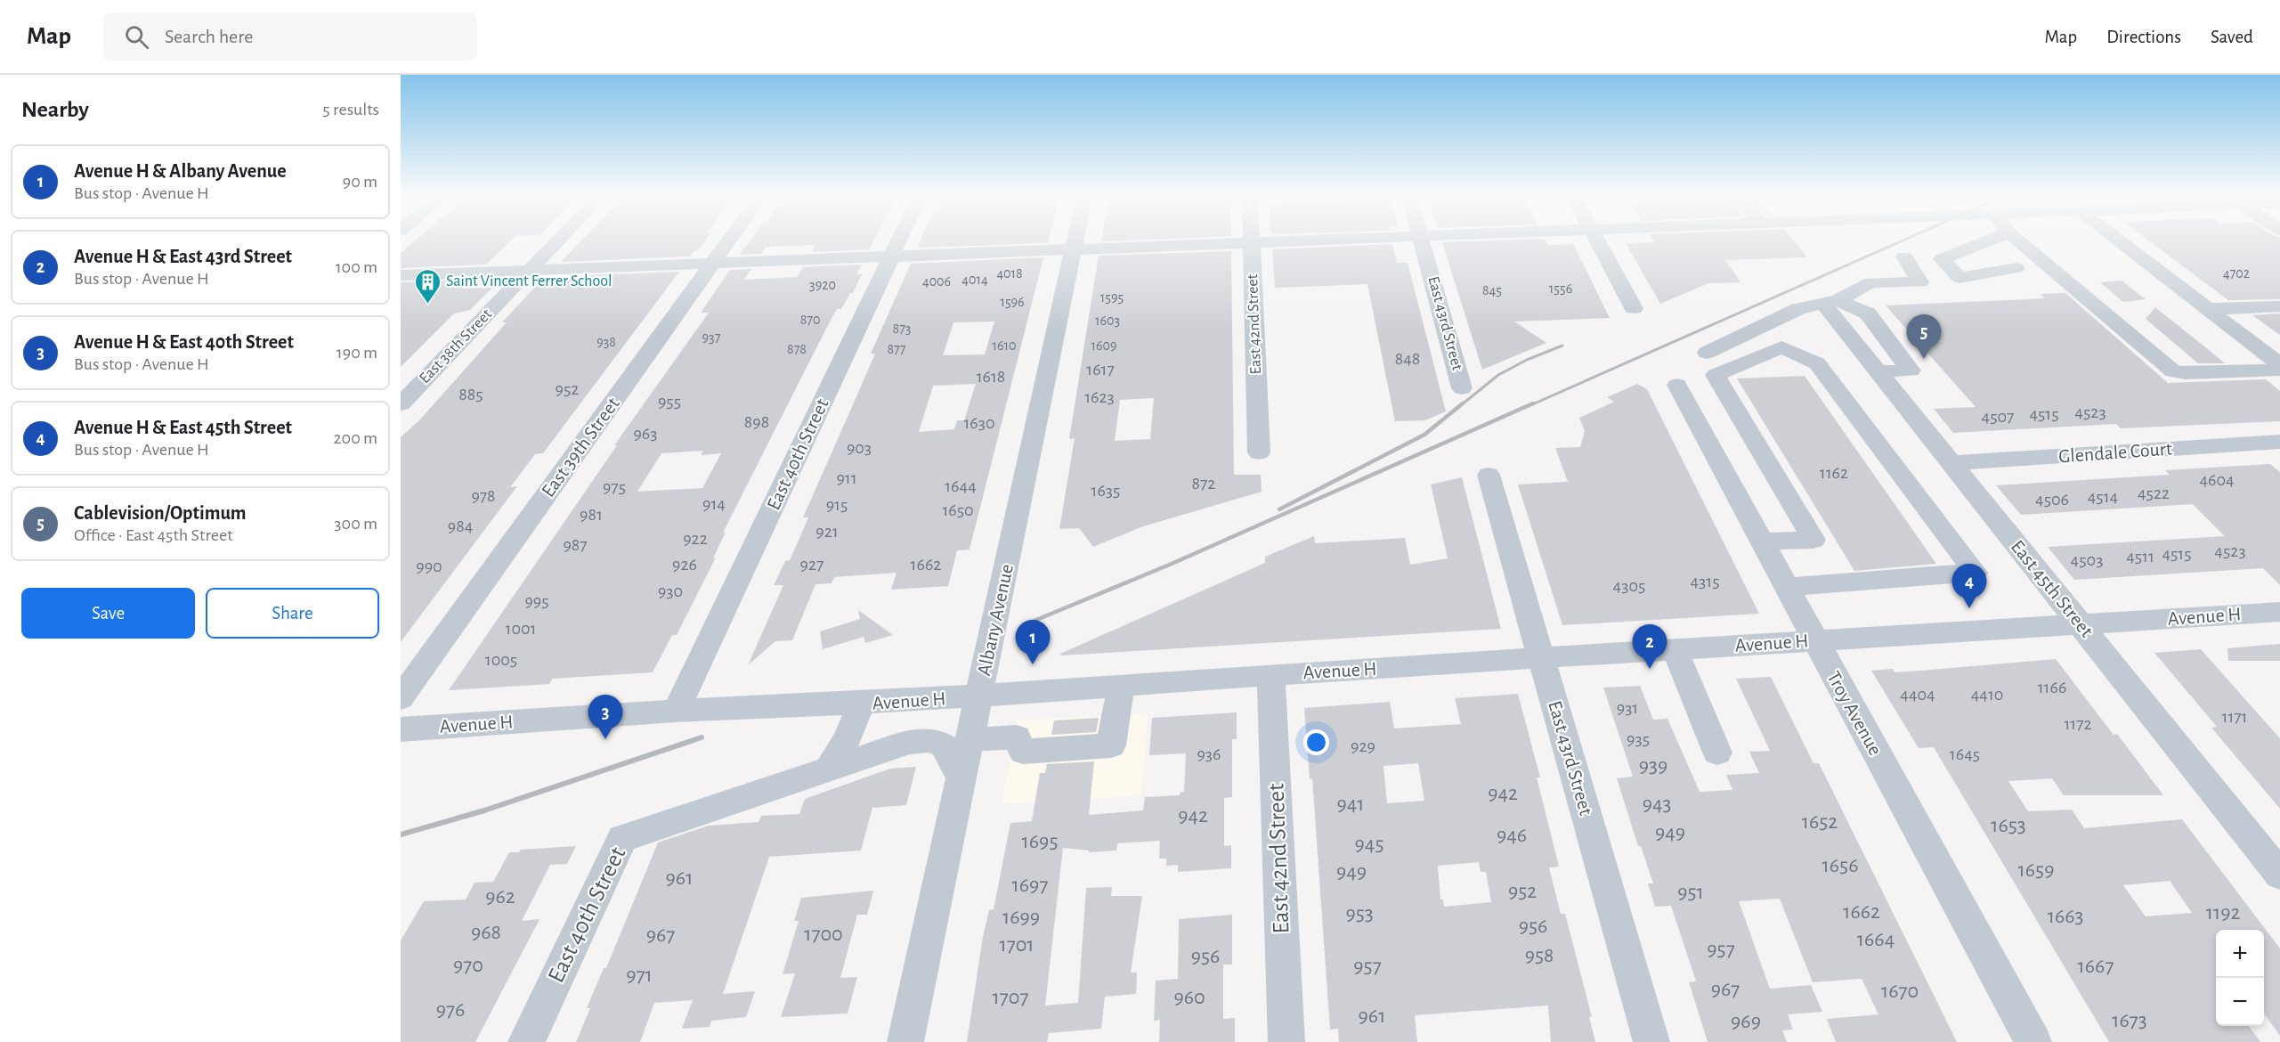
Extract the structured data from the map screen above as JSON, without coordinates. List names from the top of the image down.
{
  "streets": {
    "street": [
      "East 43rd Street",
      "East 42nd Street",
      "East 38th Street",
      "East 39th Street",
      "Glendale Court",
      "East 40th Street",
      "East 45th Street",
      "Avenue H",
      "Albany Avenue",
      "Troy Avenue"
    ]
  },
  "crossings": [
    ["East 43rd Street", "Avenue H"],
    ["East 42nd Street", "Avenue H"],
    ["Glendale Court", "East 45th Street"],
    ["East 40th Street", "Avenue H"],
    ["East 40th Street", "Albany Avenue"],
    ["East 45th Street", "Avenue H"],
    ["Avenue H", "Albany Avenue"],
    ["Avenue H", "Troy Avenue"]
  ],
  "places": {
    "building": ["Saint Vincent Ferrer School"]
  },
  "house_numbers": [
    "4018",
    "4702",
    "4014",
    "4006",
    "3920",
    "1556",
    "845",
    "1595",
    "1596",
    "870",
    "1603",
    "873",
    "937",
    "938",
    "1610",
    "1609",
    "878",
    "877",
    "848",
    "1617",
    "1618",
    "952",
    "885",
    "1623",
    "955",
    "4523",
    "4515",
    "4507",
    "898",
    "1630",
    "963",
    "903",
    "1162",
    "911",
    "4604",
    "872",
    "1644",
    "975",
    "1635",
    "4522",
    "978",
    "4514",
    "4506",
    "914",
    "915",
    "1650",
    "981",
    "984",
    "921",
    "922",
    "987",
    "4523",
    "4515",
    "4511",
    "4503",
    "926",
    "927",
    "1662",
    "990",
    "4315",
    "4305",
    "930",
    "995",
    "1001",
    "1005",
    "1166",
    "4404",
    "4410",
    "931",
    "1171",
    "1172",
    "935",
    "929",
    "936",
    "1645",
    "939",
    "942",
    "941",
    "943",
    "942",
    "1652",
    "1653",
    "949",
    "946",
    "1695",
    "945",
    "1656",
    "1659",
    "949",
    "961",
    "1697",
    "952",
    "951",
    "962",
    "1662",
    "1192",
    "953",
    "1663",
    "1699",
    "956",
    "968",
    "1700",
    "967",
    "1664",
    "1701",
    "957",
    "958",
    "956",
    "970",
    "957",
    "1667",
    "971",
    "967",
    "1670",
    "1707",
    "960",
    "976",
    "961",
    "1673",
    "969"
  ],
  "page": {
    "header": "Map",
    "search": "Search here",
    "nav": ["Map", "Directions", "Saved"],
    "heading": ["Nearby", "5 results"],
    "list": [
      {
        "mark": "1",
        "name": "Avenue H & Albany Avenue",
        "note": "Bus stop · Avenue H",
        "value": "90 m"
      },
      {
        "mark": "2",
        "name": "Avenue H & East 43rd Street",
        "note": "Bus stop · Avenue H",
        "value": "100 m"
      },
      {
        "mark": "3",
        "name": "Avenue H & East 40th Street",
        "note": "Bus stop · Avenue H",
        "value": "190 m"
      },
      {
        "mark": "4",
        "name": "Avenue H & East 45th Street",
        "note": "Bus stop · Avenue H",
        "value": "200 m"
      },
      {
        "mark": "5",
        "name": "Cablevision/Optimum",
        "note": "Office · East 45th Street",
        "value": "300 m"
      }
    ],
    "pins": [
      "5",
      "4",
      "1",
      "2",
      "3"
    ],
    "buttons": ["Save", "Share"],
    "map_buttons": ["+", "−"]
  }
}
